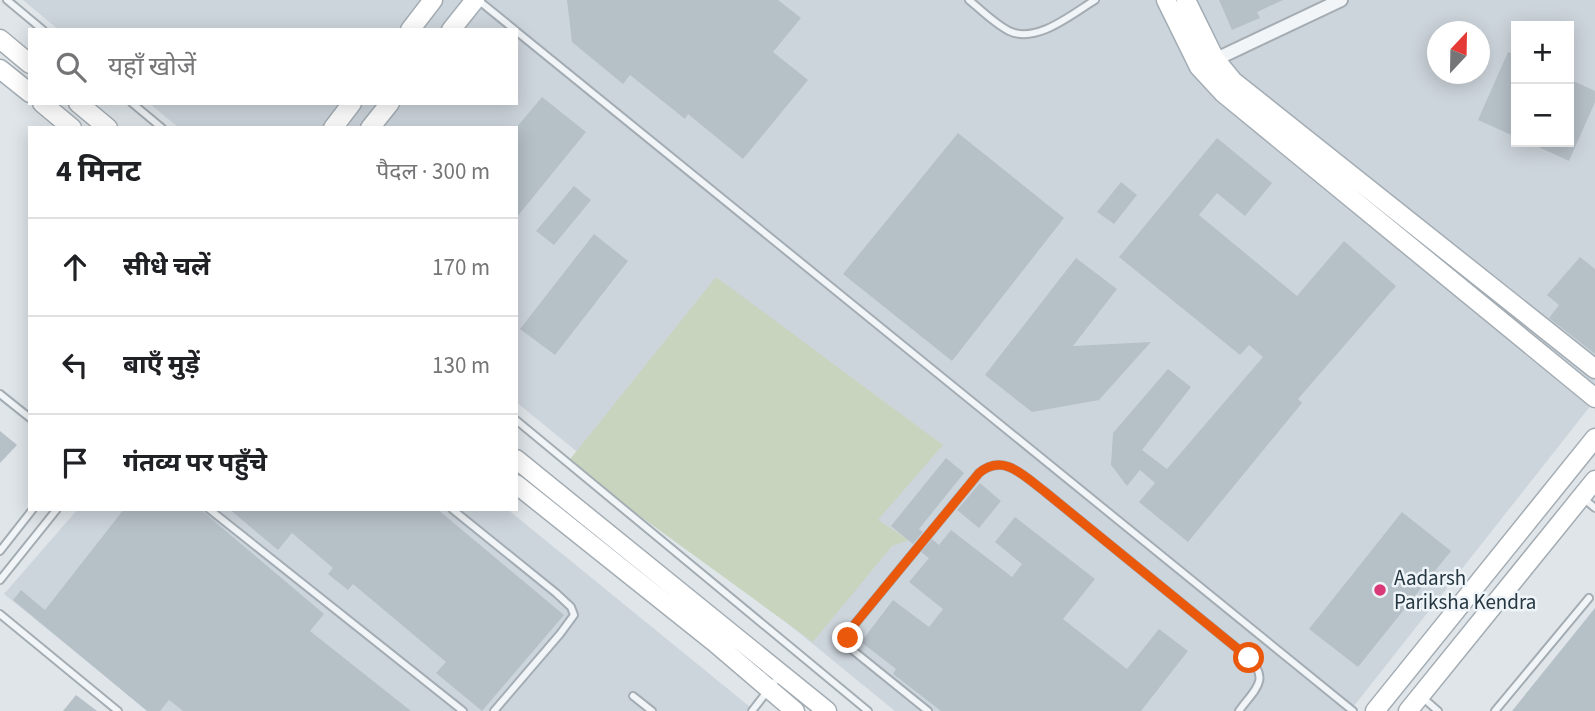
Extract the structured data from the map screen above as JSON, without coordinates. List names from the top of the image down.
{
  "places": ["Aadarsh Pariksha Kendra"],
  "north": "top",
  "page": {
    "map_buttons": ["+", "−"],
    "search": "यहाँ खोजें",
    "heading": ["4 मिनट", "पैदल · 300 m"],
    "list": [
      ["सीधे चलें", "170 m"],
      ["बाएँ मुड़ें", "130 m"],
      "गंतव्य पर पहुँचे"
    ]
  }
}
